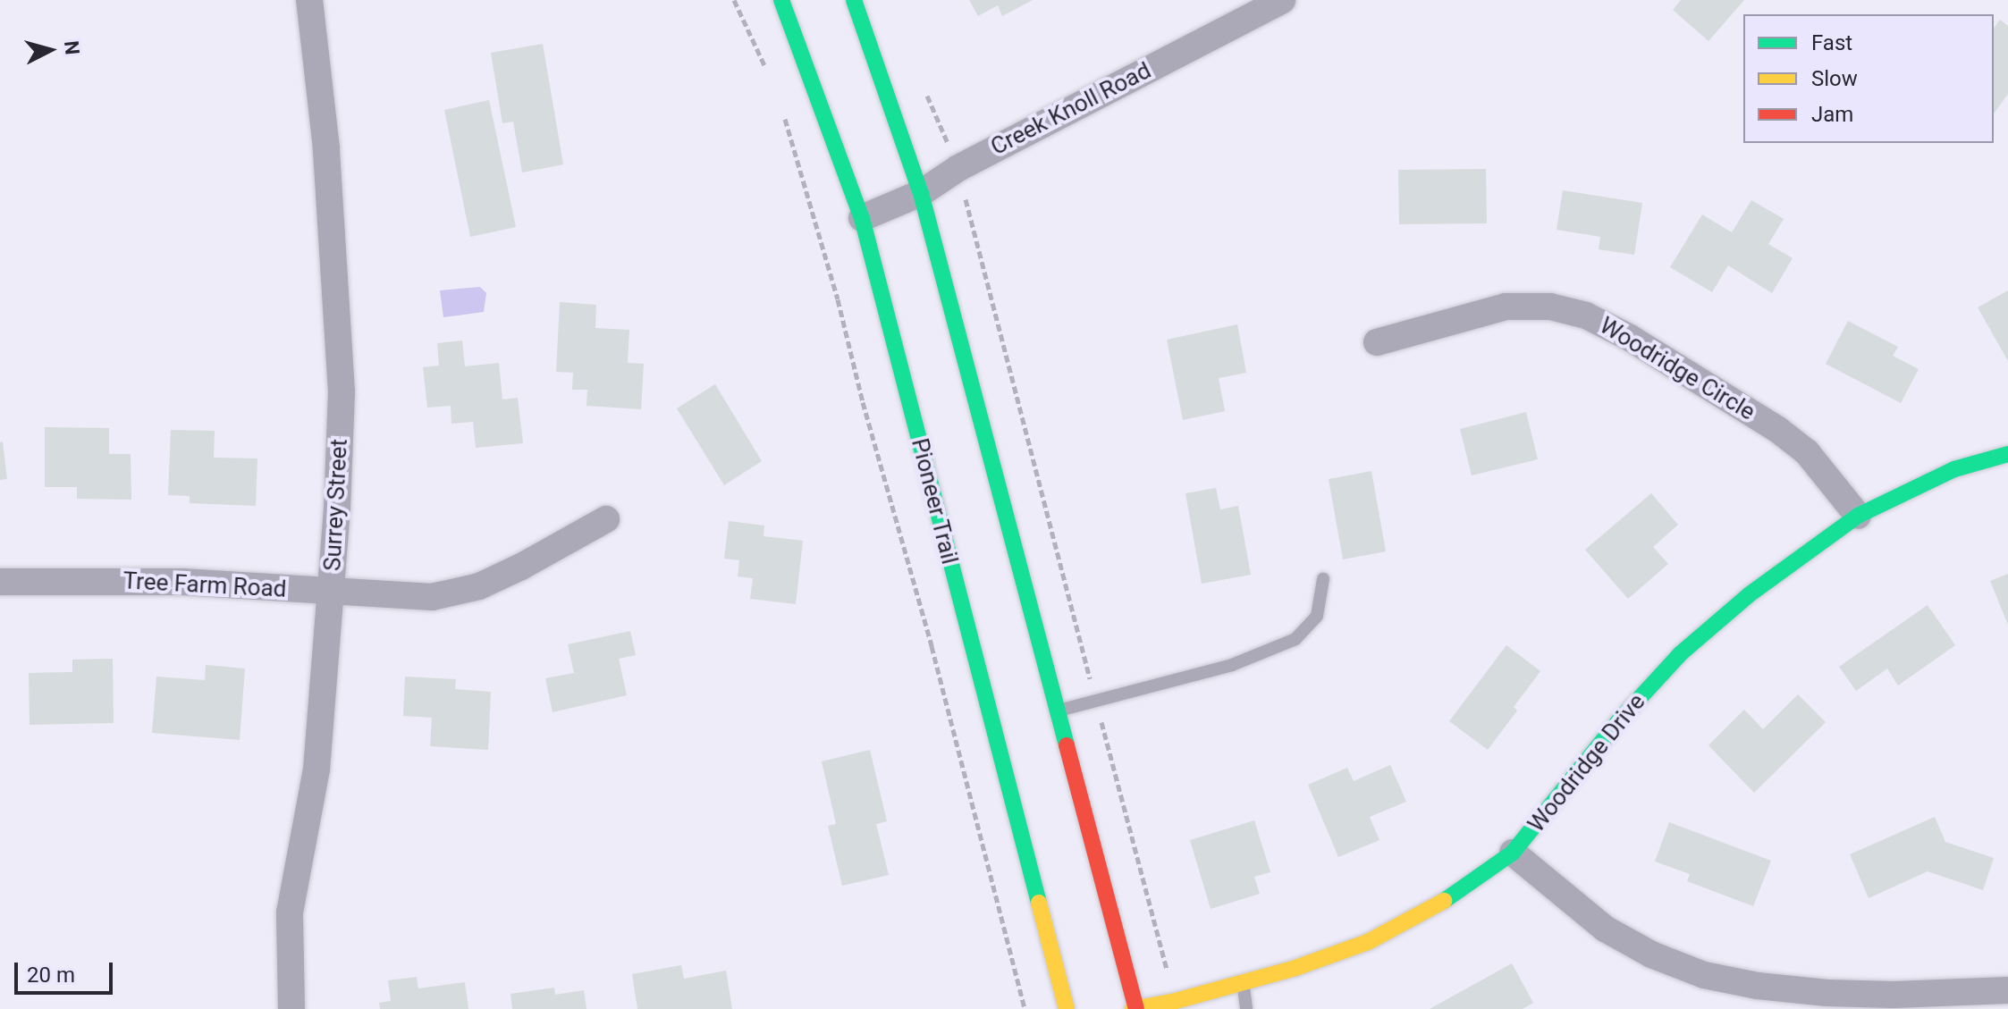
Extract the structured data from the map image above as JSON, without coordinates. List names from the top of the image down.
{
  "streets": {
    "main road": ["Pioneer Trail", "Woodridge Drive"],
    "street": [
      "Creek Knoll Road",
      "Woodridge Circle",
      "Surrey Street",
      "Tree Farm Road"
    ]
  },
  "crossings": [
    ["Creek Knoll Road", "Pioneer Trail"],
    ["Woodridge Circle", "Woodridge Drive"],
    ["Surrey Street", "Tree Farm Road"]
  ],
  "legend": ["Fast", "Slow", "Jam"],
  "scale_bar": "20 m",
  "north": "right"
}
